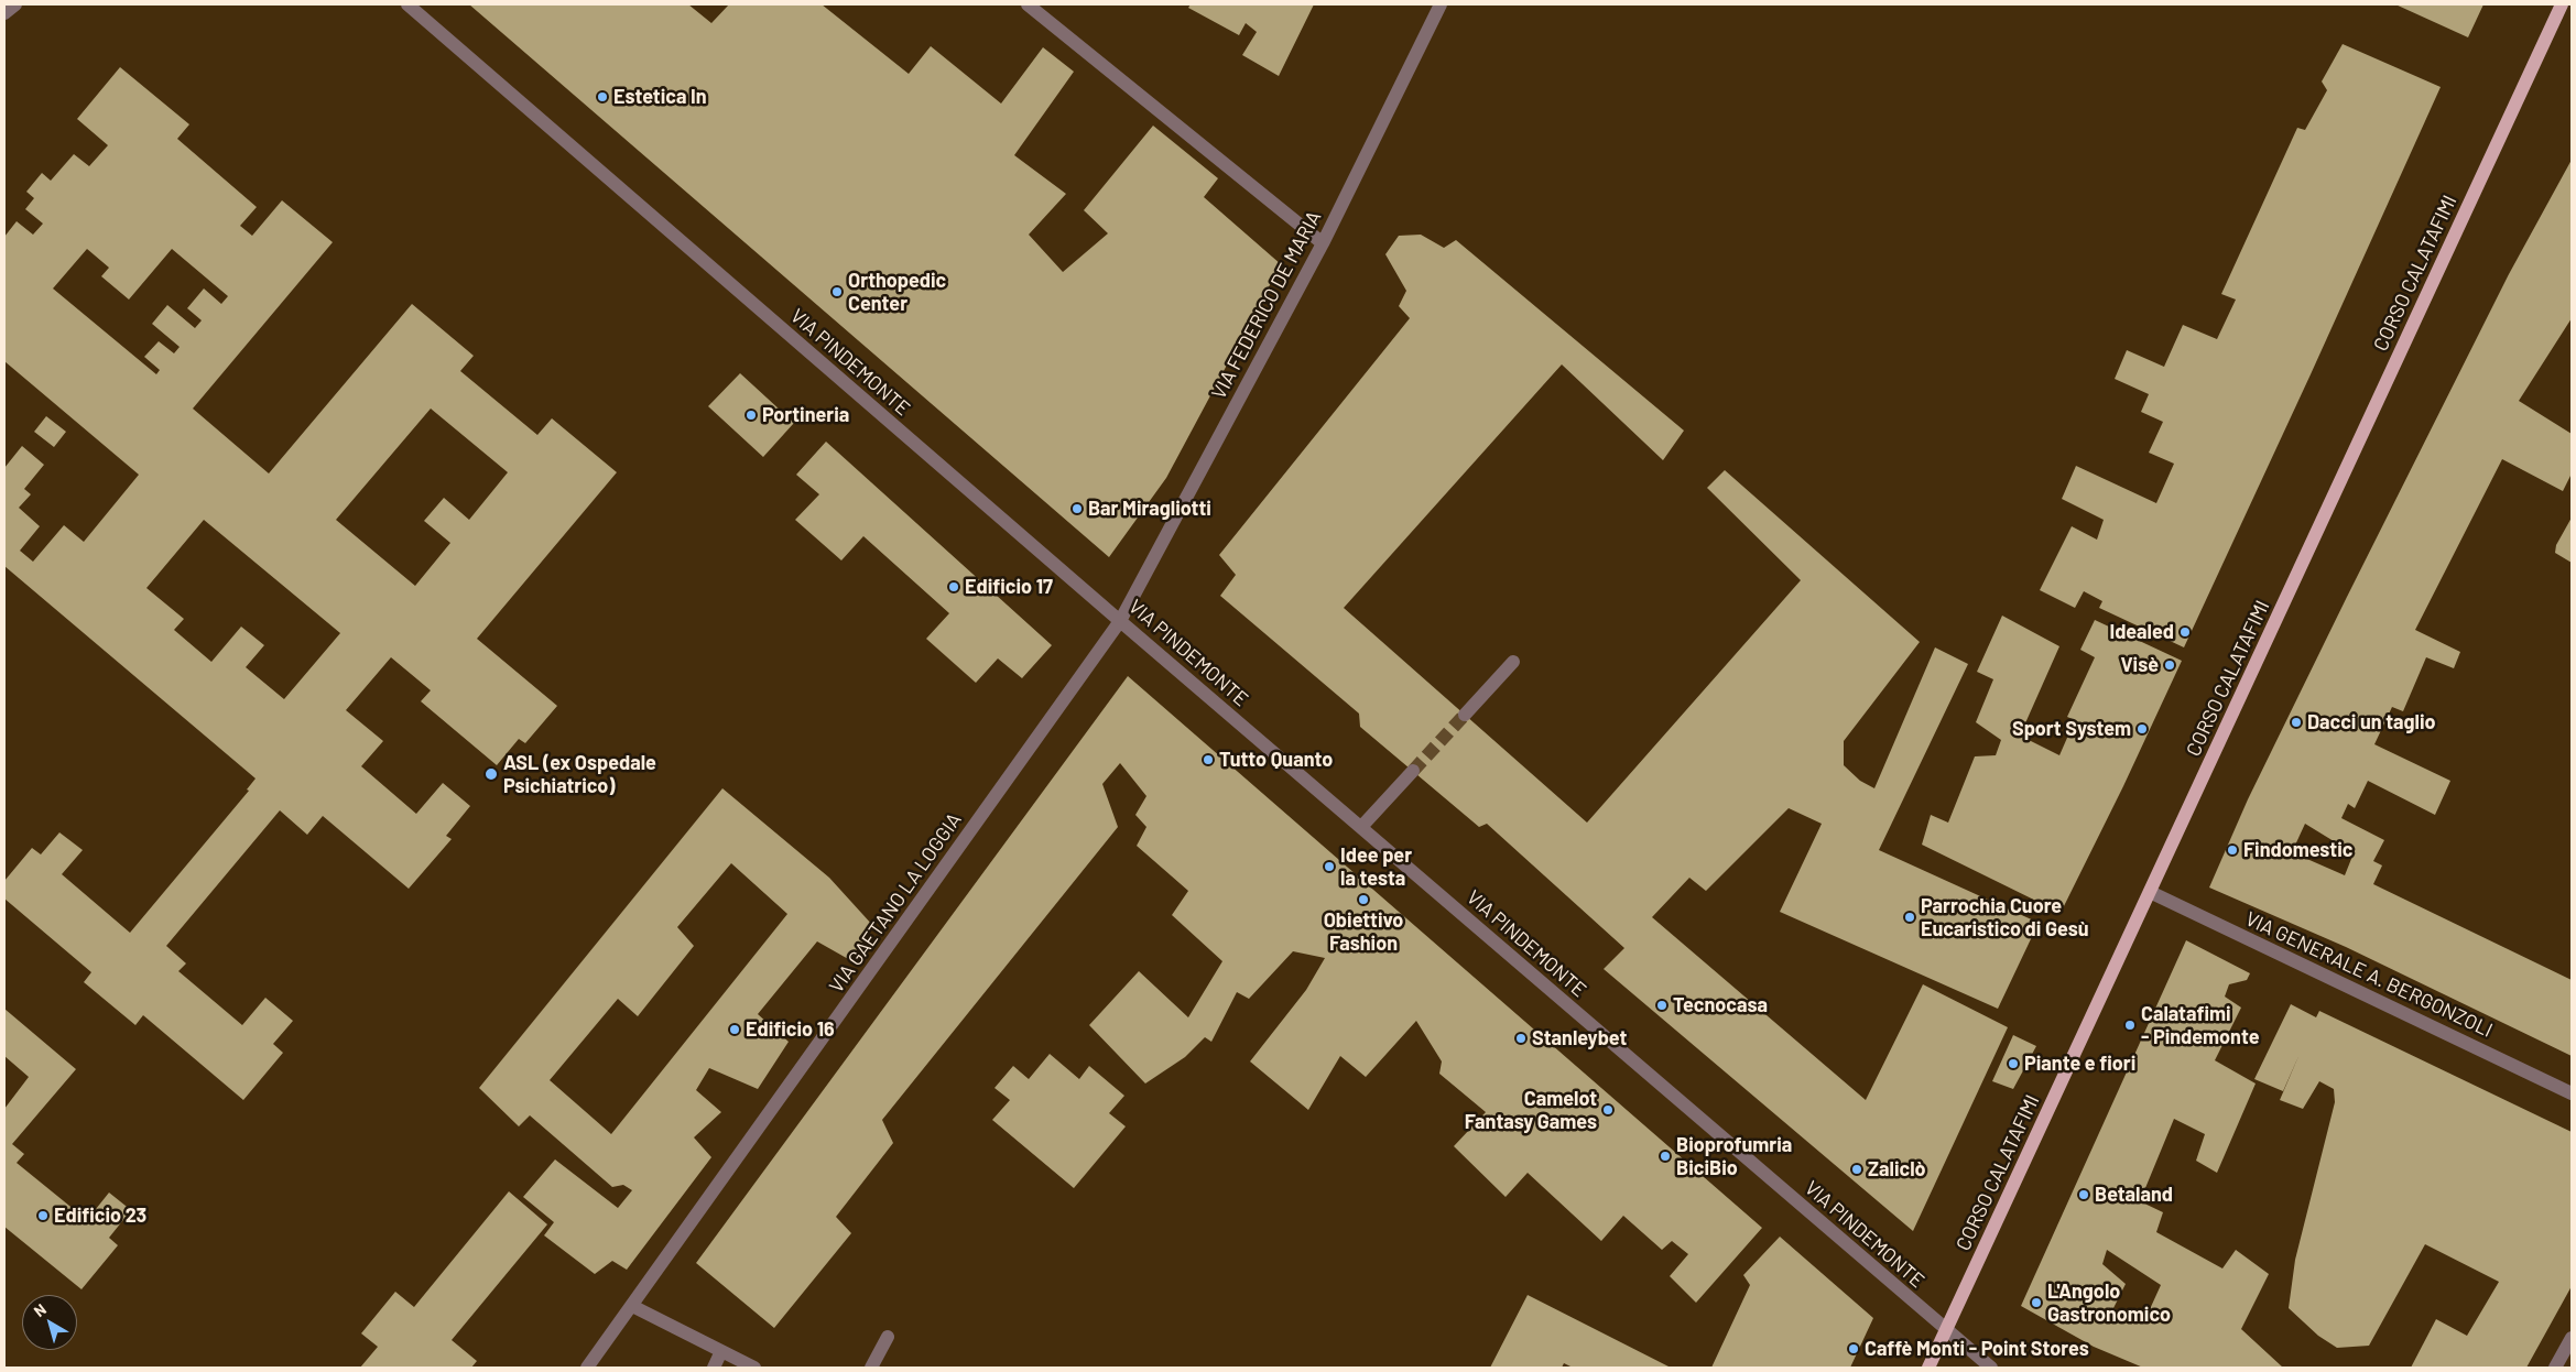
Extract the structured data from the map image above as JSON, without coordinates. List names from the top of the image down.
{
  "streets": {
    "main road": ["CORSO CALATAFIMI"],
    "street": [
      "VIA FEDERICO DE MARIA",
      "VIA PINDEMONTE",
      "VIA GAETANO LA LOGGIA",
      "VIA GENERALE A. BERGONZOLI"
    ]
  },
  "crossings": [
    ["CORSO CALATAFIMI", "VIA PINDEMONTE"],
    ["CORSO CALATAFIMI", "VIA GENERALE A. BERGONZOLI"],
    ["VIA FEDERICO DE MARIA", "VIA PINDEMONTE"],
    ["VIA FEDERICO DE MARIA", "VIA GAETANO LA LOGGIA"],
    ["VIA PINDEMONTE", "VIA GAETANO LA LOGGIA"]
  ],
  "places": [
    "Estetica In",
    "Orthopedic Center",
    "Portineria",
    "Bar Miragliotti",
    "Edificio 17",
    "Idealed",
    "Visè",
    "Dacci un taglio",
    "Sport System",
    "Tutto Quanto",
    "ASL (ex Ospedale Psichiatrico)",
    "Findomestic",
    "Idee per la testa",
    "Obiettivo Fashion",
    "Parrochia Cuore Eucaristico di Gesù",
    "Tecnocasa",
    "Calatafimi - Pindemonte",
    "Edificio 16",
    "Stanleybet",
    "Piante e fiori",
    "Camelot Fantasy Games",
    "Bioprofumria BiciBio",
    "Zaliclò",
    "Betaland",
    "Edificio 23",
    "L'Angolo Gastronomico",
    "Caffè Monti - Point Stores"
  ],
  "north": "top left"
}
